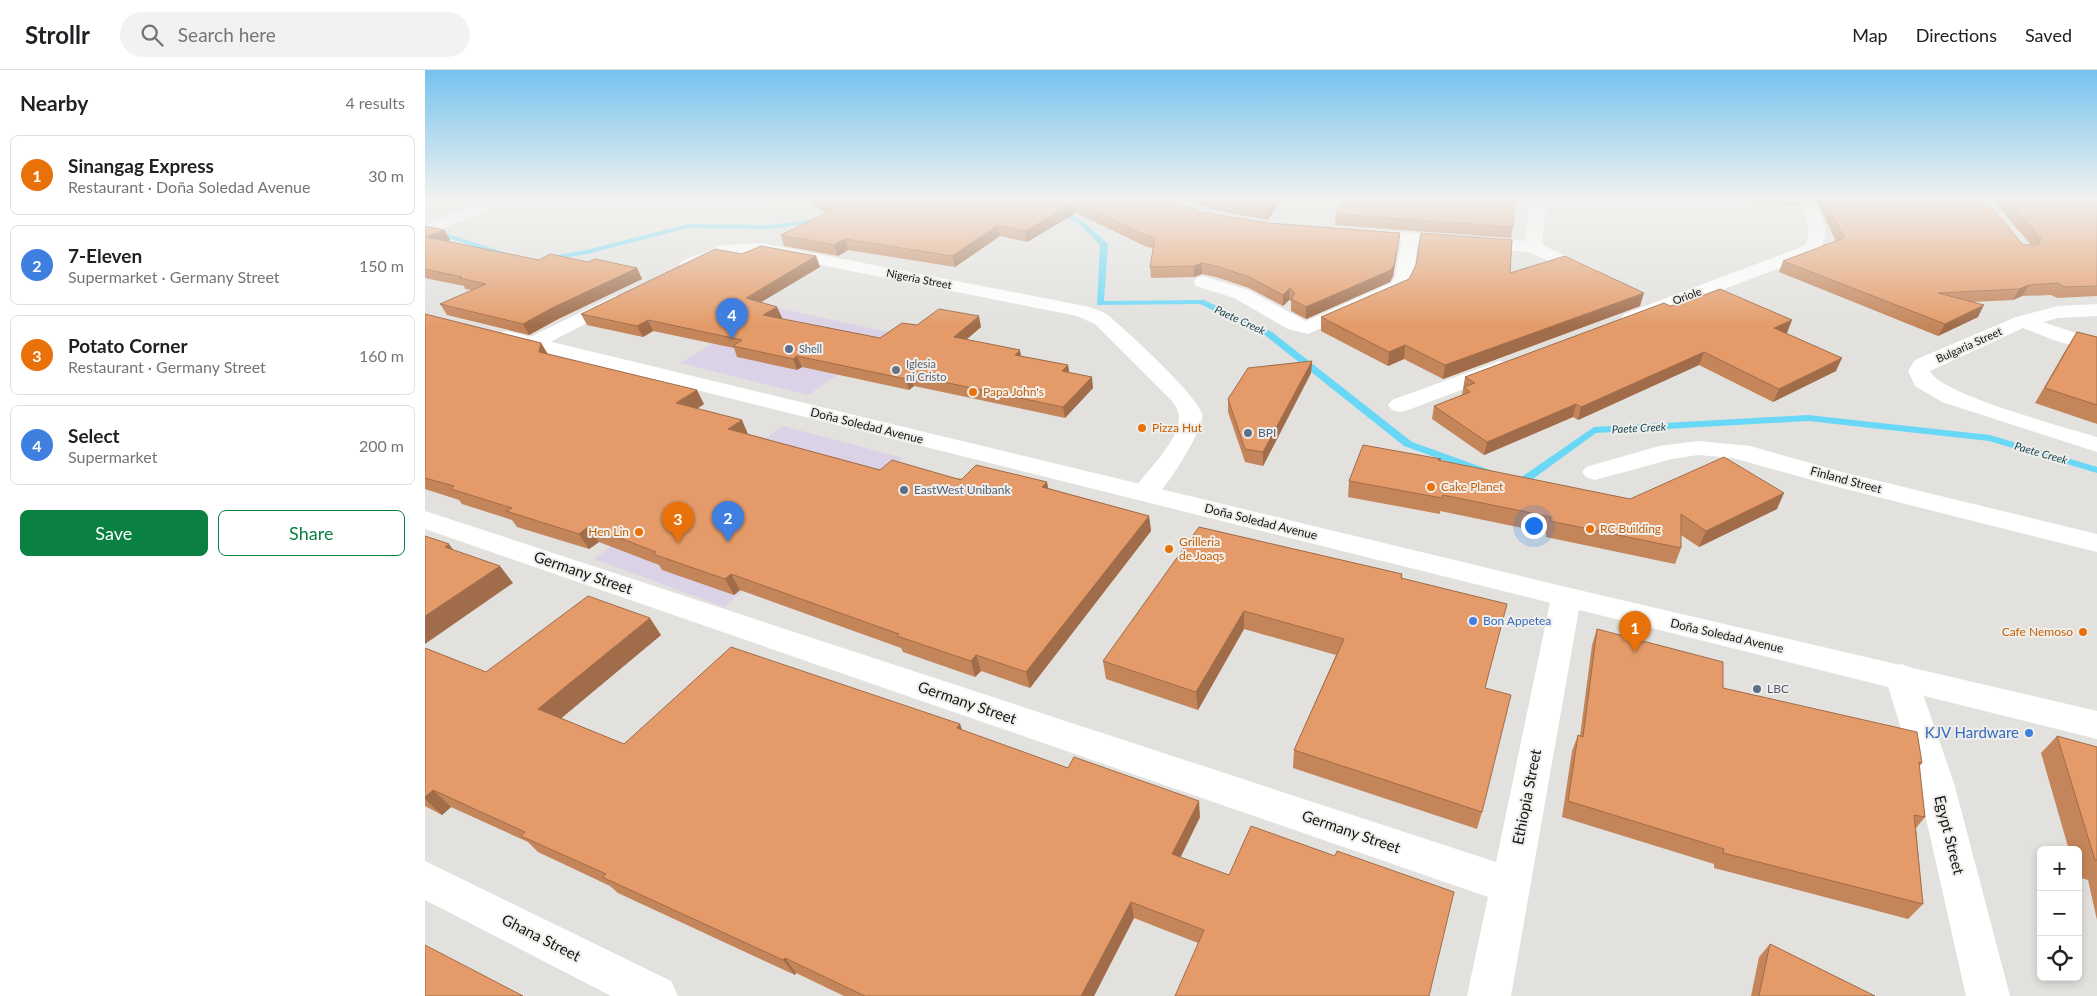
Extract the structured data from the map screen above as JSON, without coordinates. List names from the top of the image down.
{
  "streets": {
    "street": [
      "Nigeria Street",
      "Oriole",
      "Bulgaria Street",
      "Doña Soledad Avenue",
      "Finland Street",
      "Germany Street",
      "Ethiopia Street",
      "Egypt Street",
      "Ghana Street"
    ]
  },
  "crossings": [
    ["Nigeria Street", "Doña Soledad Avenue"],
    ["Doña Soledad Avenue", "Ethiopia Street"],
    ["Doña Soledad Avenue", "Egypt Street"],
    ["Germany Street", "Ethiopia Street"]
  ],
  "water": ["Paete Creek"],
  "places": [
    "Shell",
    "Iglesia ni Cristo",
    "Papa John's",
    "Pizza Hut",
    "BPI",
    "Cake Planet",
    "EastWest Unibank",
    "RC Building",
    "Hen Lin",
    "Grilleria de Joaqs",
    "Bon Appetea",
    "Cafe Nemoso",
    "LBC",
    "KJV Hardware"
  ],
  "page": {
    "header": "Strollr",
    "search": "Search here",
    "nav": ["Map", "Directions", "Saved"],
    "heading": ["Nearby", "4 results"],
    "list": [
      {
        "mark": "1",
        "name": "Sinangag Express",
        "note": "Restaurant · Doña Soledad Avenue",
        "value": "30 m"
      },
      {
        "mark": "2",
        "name": "7-Eleven",
        "note": "Supermarket · Germany Street",
        "value": "150 m"
      },
      {
        "mark": "3",
        "name": "Potato Corner",
        "note": "Restaurant · Germany Street",
        "value": "160 m"
      },
      {
        "mark": "4",
        "name": "Select",
        "note": "Supermarket",
        "value": "200 m"
      }
    ],
    "pins": [
      "4",
      "2",
      "3",
      "1"
    ],
    "buttons": ["Save", "Share"],
    "map_buttons": ["+", "−"]
  }
}
